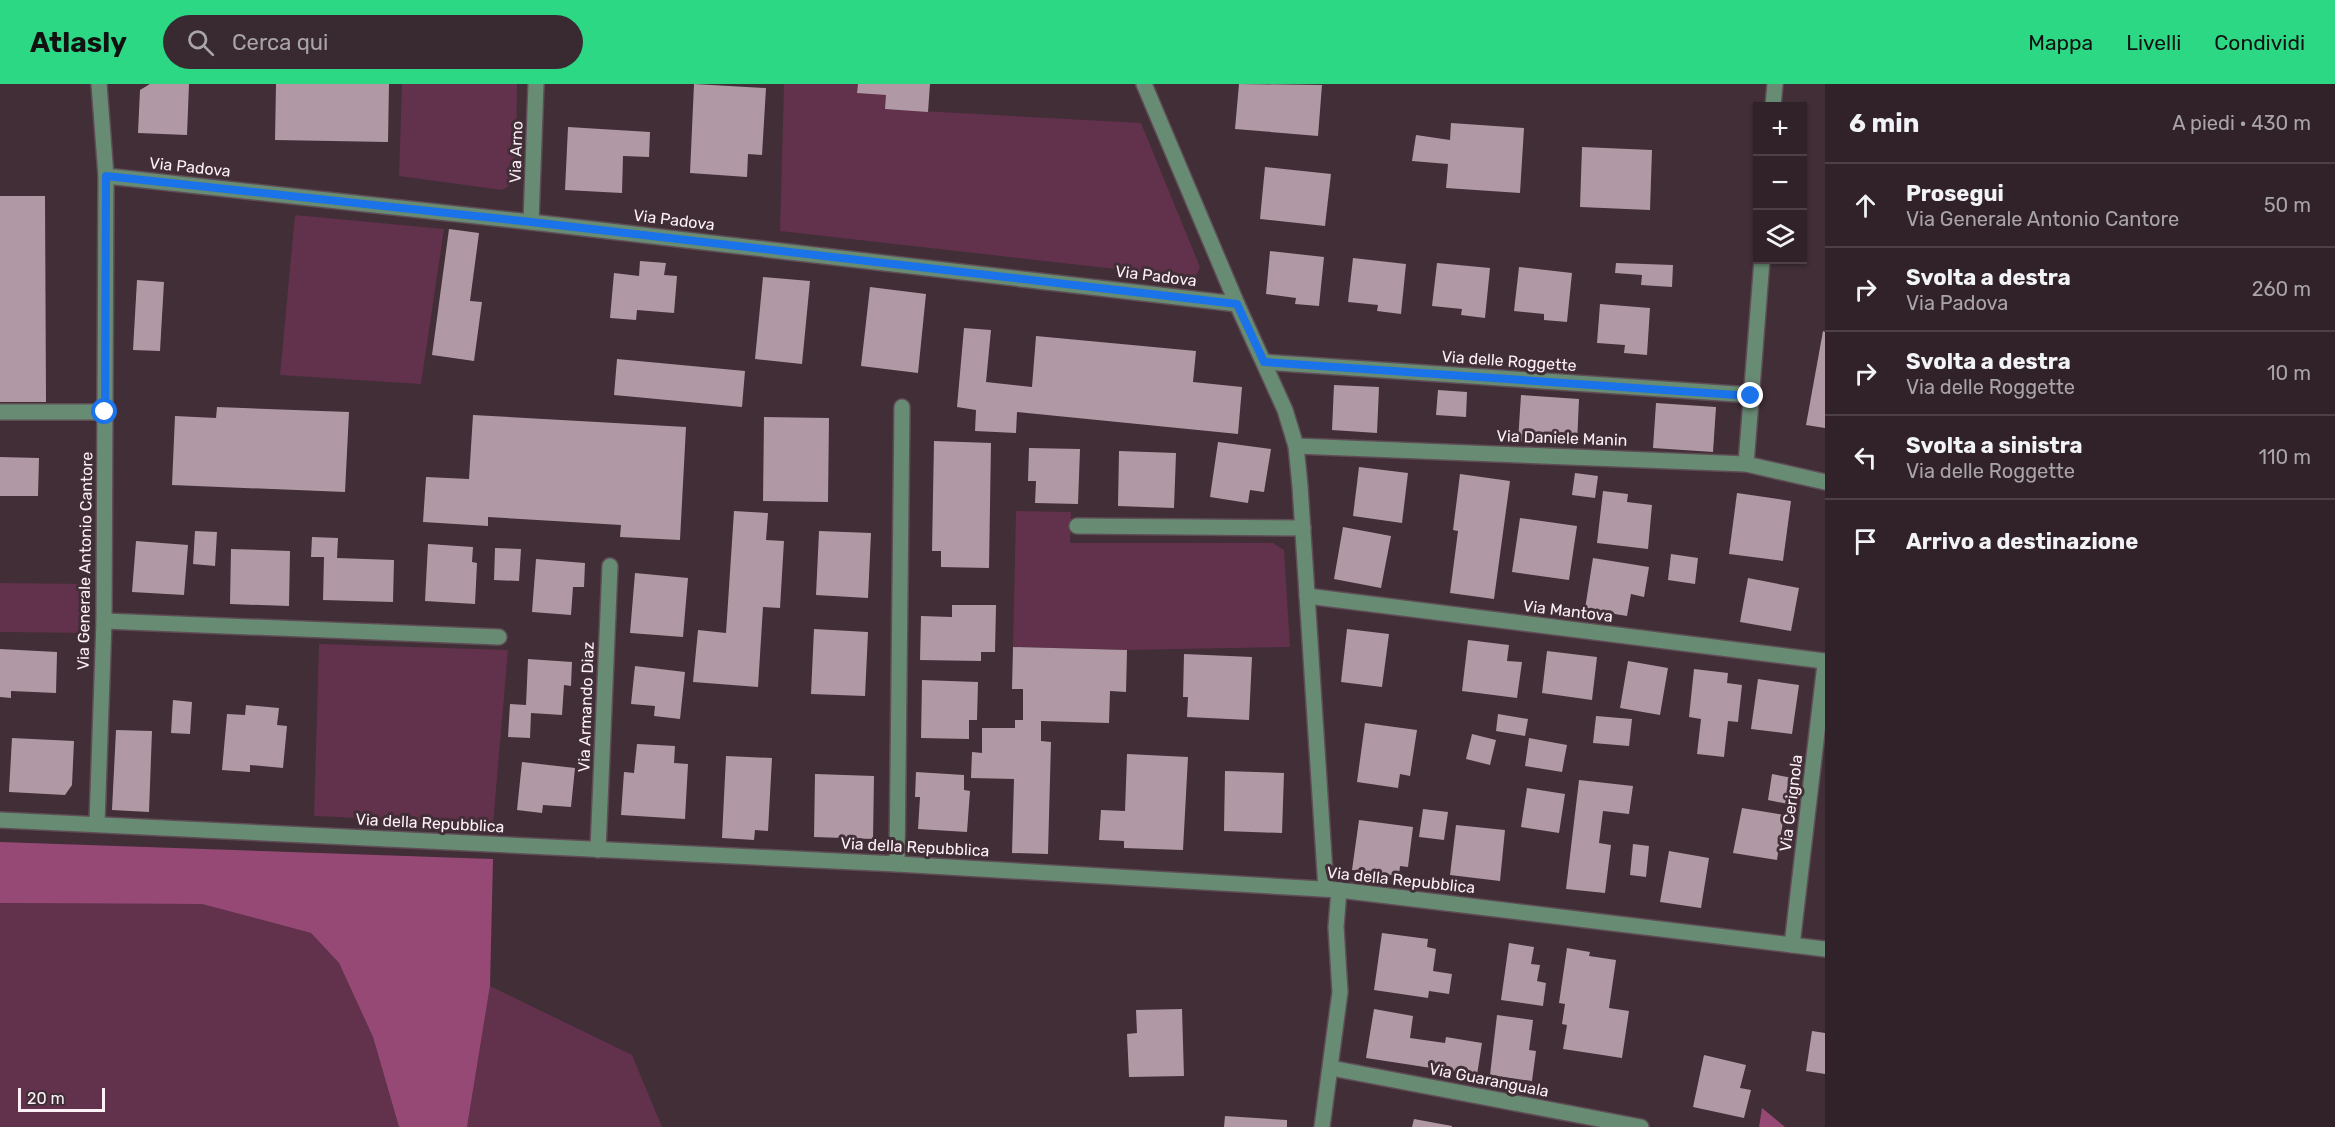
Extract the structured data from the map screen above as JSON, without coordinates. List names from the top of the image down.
{
  "streets": {
    "street": [
      "Via Arno",
      "Via Padova",
      "Via delle Roggette",
      "Via Daniele Manin",
      "Via Generale Antonio Cantore",
      "Via Mantova",
      "Via Armando Diaz",
      "Via Cerignola",
      "Via della Repubblica",
      "Via Guaranguala"
    ]
  },
  "crossings": [
    ["Via Arno", "Via Padova"],
    ["Via Padova", "Via Generale Antonio Cantore"],
    ["Via Generale Antonio Cantore", "Via della Repubblica"],
    ["Via Mantova", "Via Cerignola"],
    ["Via Armando Diaz", "Via della Repubblica"],
    ["Via Cerignola", "Via della Repubblica"]
  ],
  "scale_bar": "20 m",
  "page": {
    "header": "Atlasly",
    "search": "Cerca qui",
    "nav": ["Mappa", "Livelli", "Condividi"],
    "heading": ["6 min", "A piedi · 430 m"],
    "map_buttons": ["+", "−"],
    "list": [
      ["Prosegui", "Via Generale Antonio Cantore", "50 m"],
      ["Svolta a destra", "Via Padova", "260 m"],
      ["Svolta a destra", "Via delle Roggette", "10 m"],
      ["Svolta a sinistra", "Via delle Roggette", "110 m"],
      "Arrivo a destinazione"
    ],
    "scale": "20 m"
  }
}
